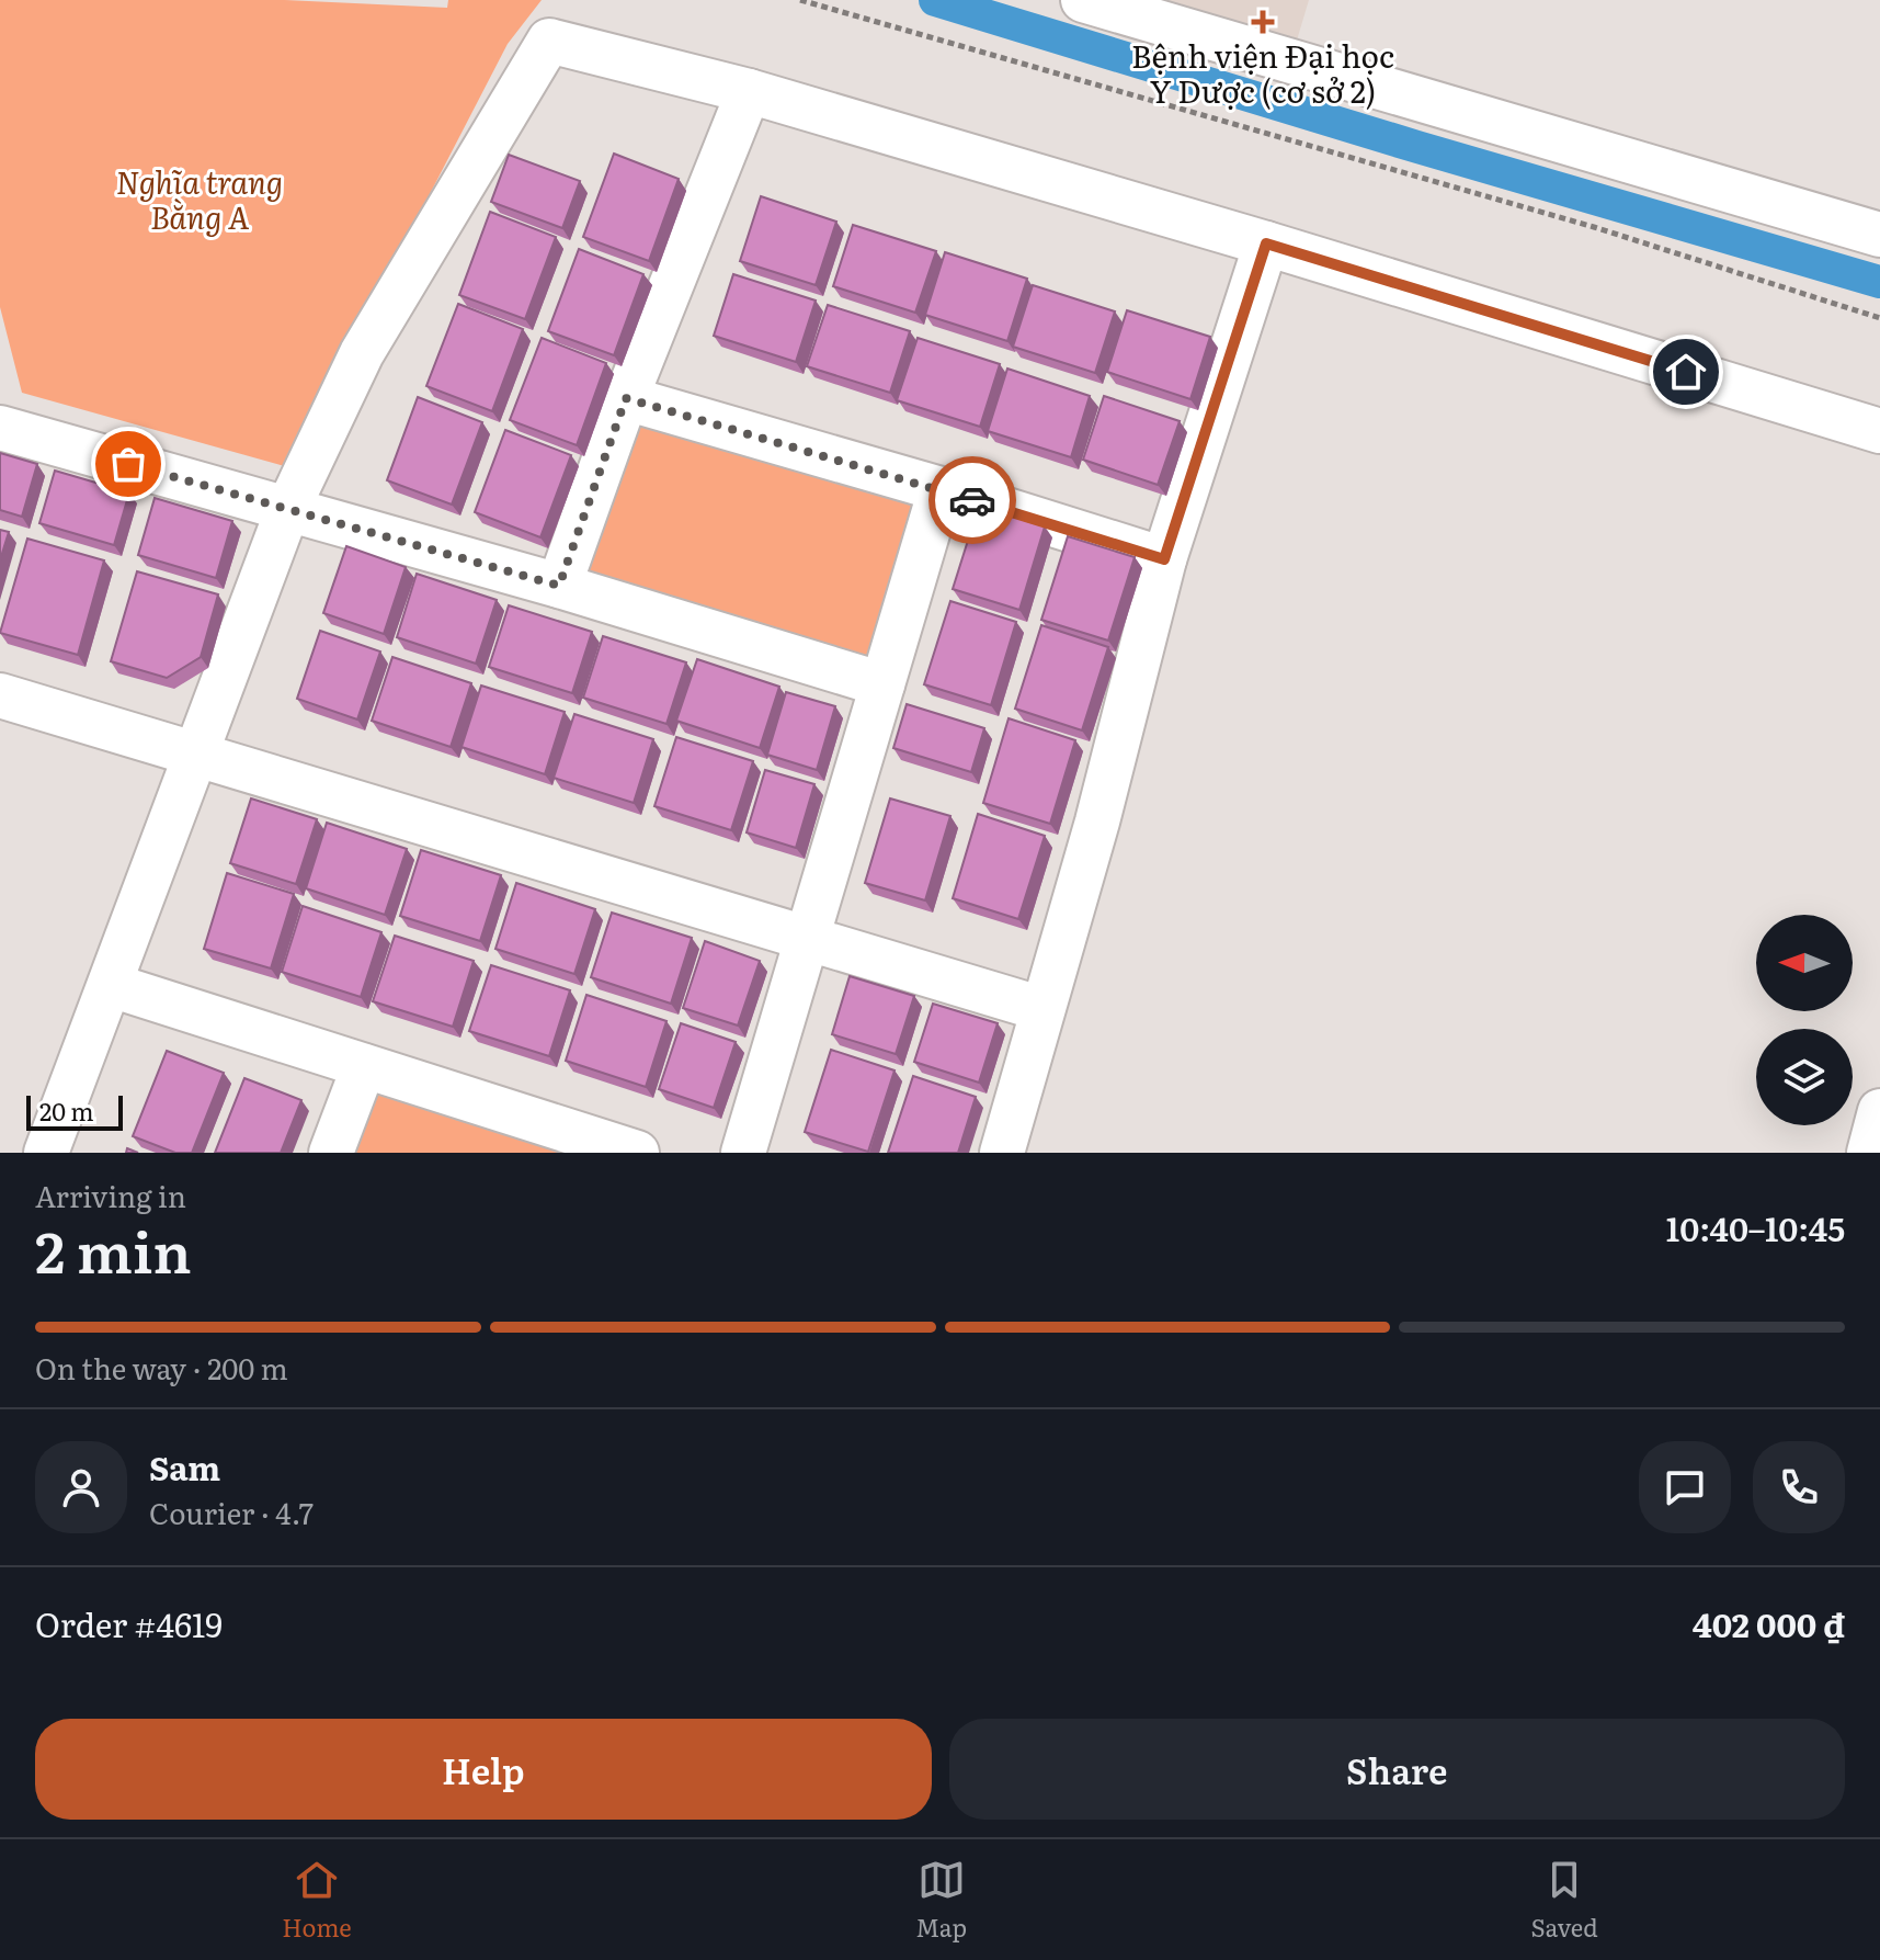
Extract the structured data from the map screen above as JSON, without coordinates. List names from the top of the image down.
{
  "parks": ["Nghĩa trang Bằng A"],
  "places": {
    "health": ["Bệnh viện Đại học Y Dược (cơ sở 2)"]
  },
  "scale_bar": "20 m",
  "north": "left",
  "page": {
    "scale": "20 m",
    "heading": ["2 min", "Arriving in", "10:40–10:45"],
    "panel": [
      "Sam",
      "Courier · 4.7",
      "Order #4619",
      "402 000 ₫"
    ],
    "bar": "On the way · 200 m",
    "buttons": ["Help", "Share"],
    "tabs": ["Home", "Map", "Saved"]
  }
}
